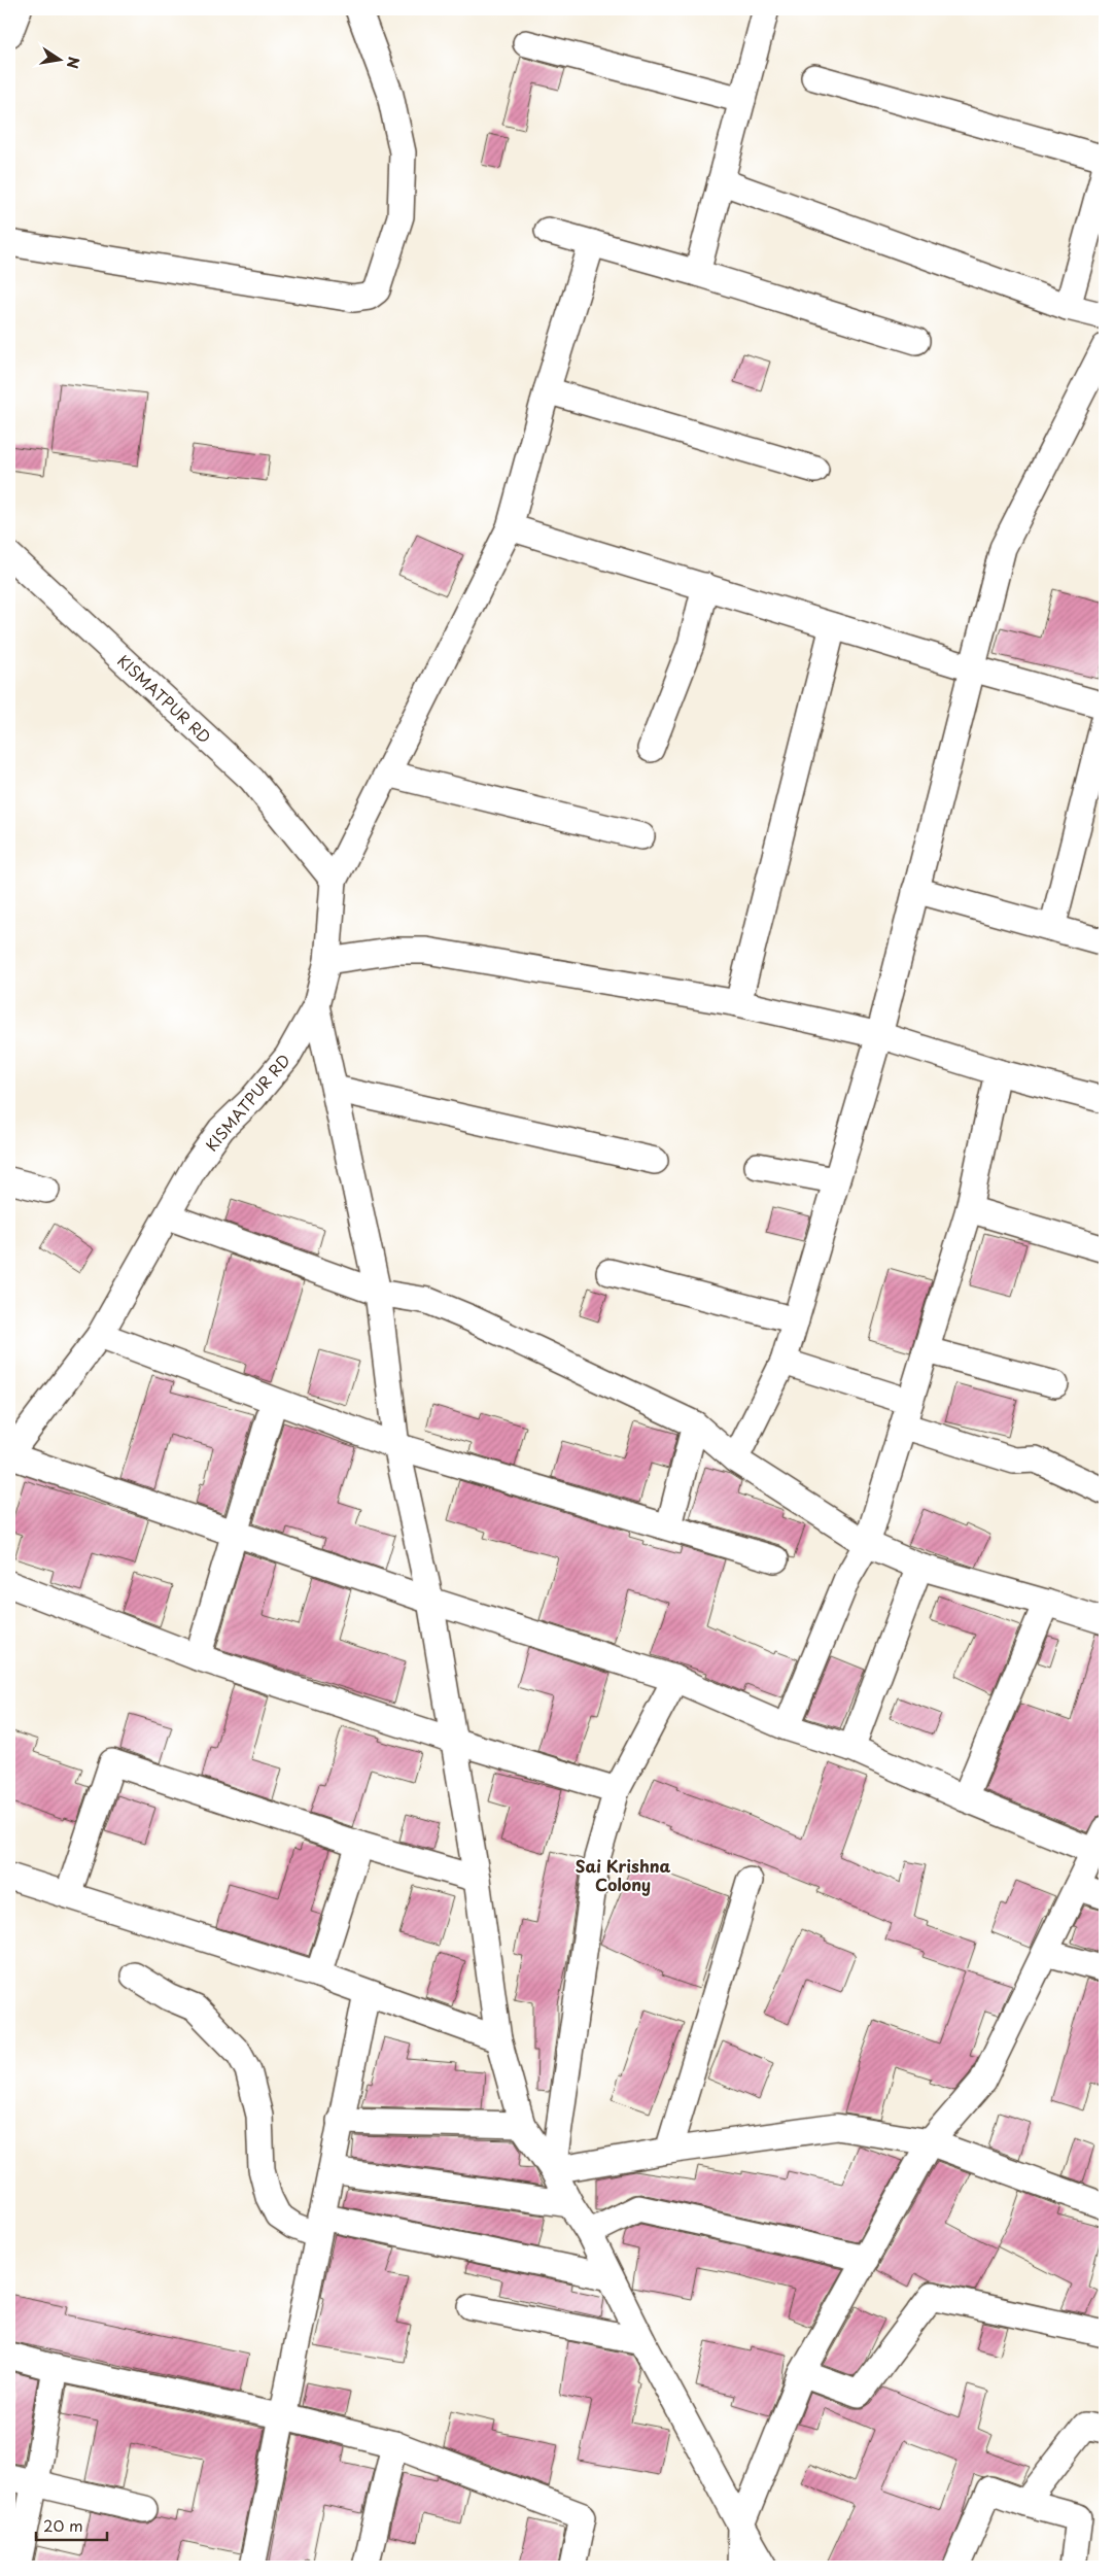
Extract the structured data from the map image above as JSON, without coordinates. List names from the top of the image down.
{
  "streets": {
    "street": ["KISMATPUR RD"]
  },
  "districts": ["Sai Krishna Colony"],
  "scale_bar": "20 m",
  "north": "right"
}
